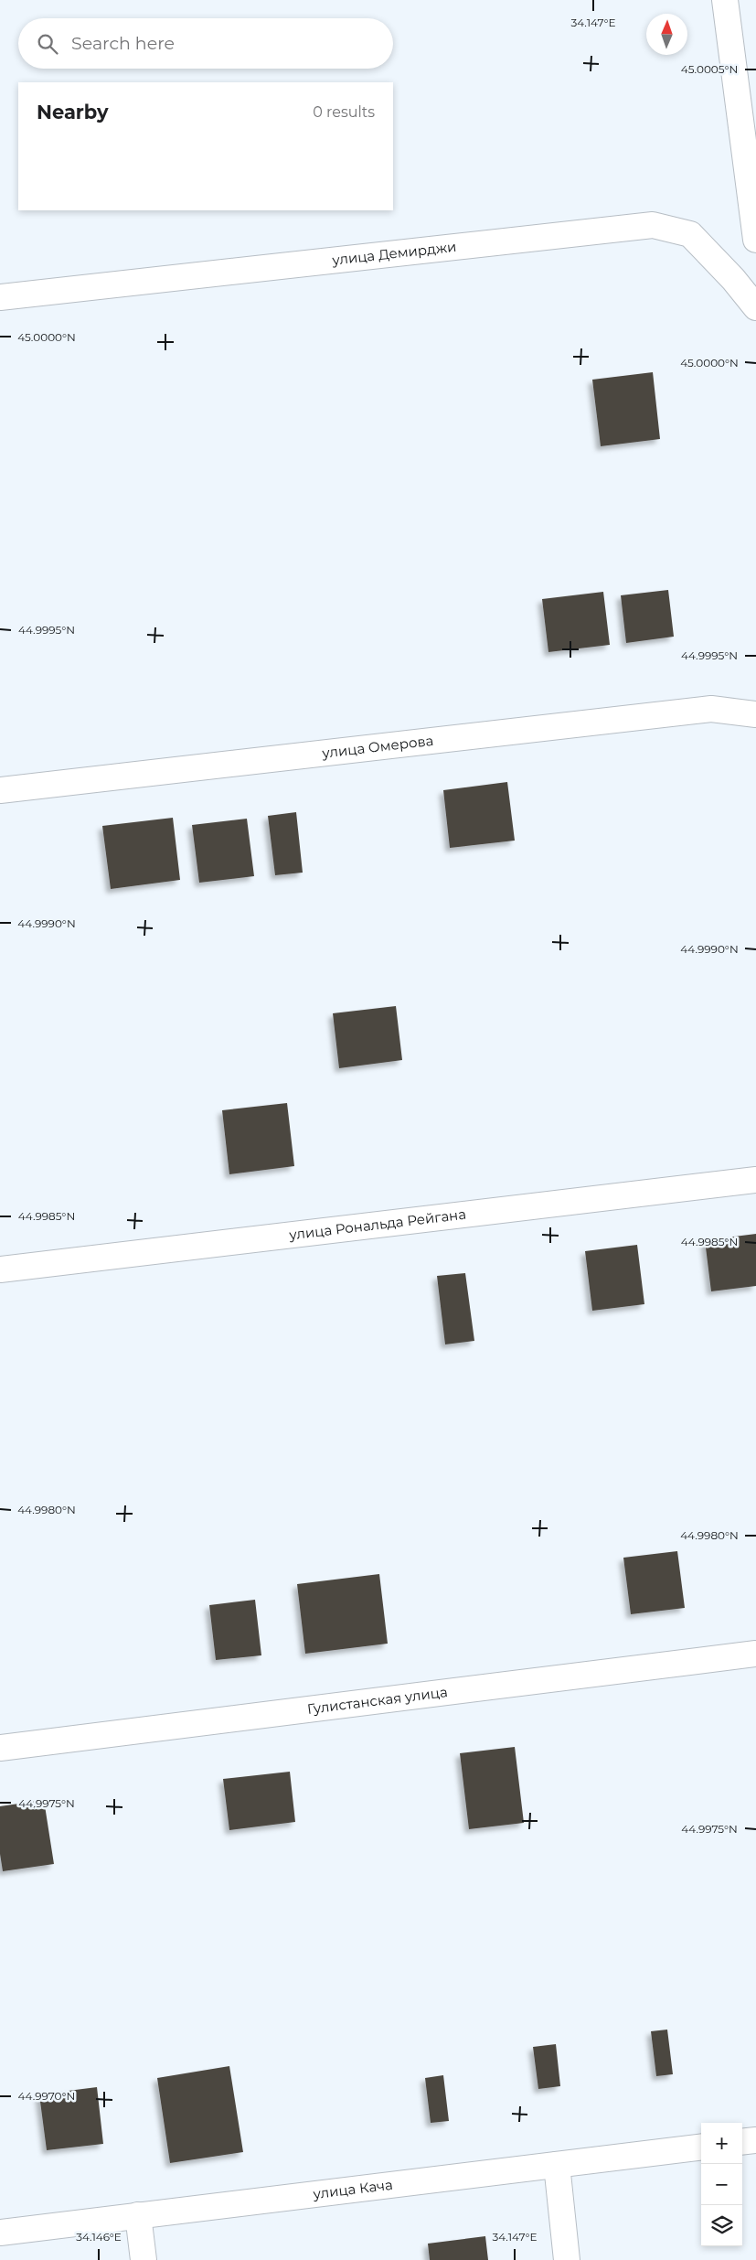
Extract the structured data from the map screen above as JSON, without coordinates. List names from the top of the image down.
{
  "streets": {
    "street": [
      "улица Демирджи",
      "улица Омерова",
      "улица Рональда Рейгана",
      "Гулистанская улица",
      "улица Кача"
    ]
  },
  "north": "top",
  "page": {
    "search": "Search here",
    "heading": ["Nearby", "0 results"],
    "map_buttons": ["+", "−"]
  },
  "coordinates": [
    "34.147°E",
    "45.0005°N",
    "45.0000°N",
    "44.9995°N",
    "44.9990°N",
    "44.9985°N",
    "44.9980°N",
    "44.9975°N",
    "44.9970°N",
    "34.146°E"
  ]
}
